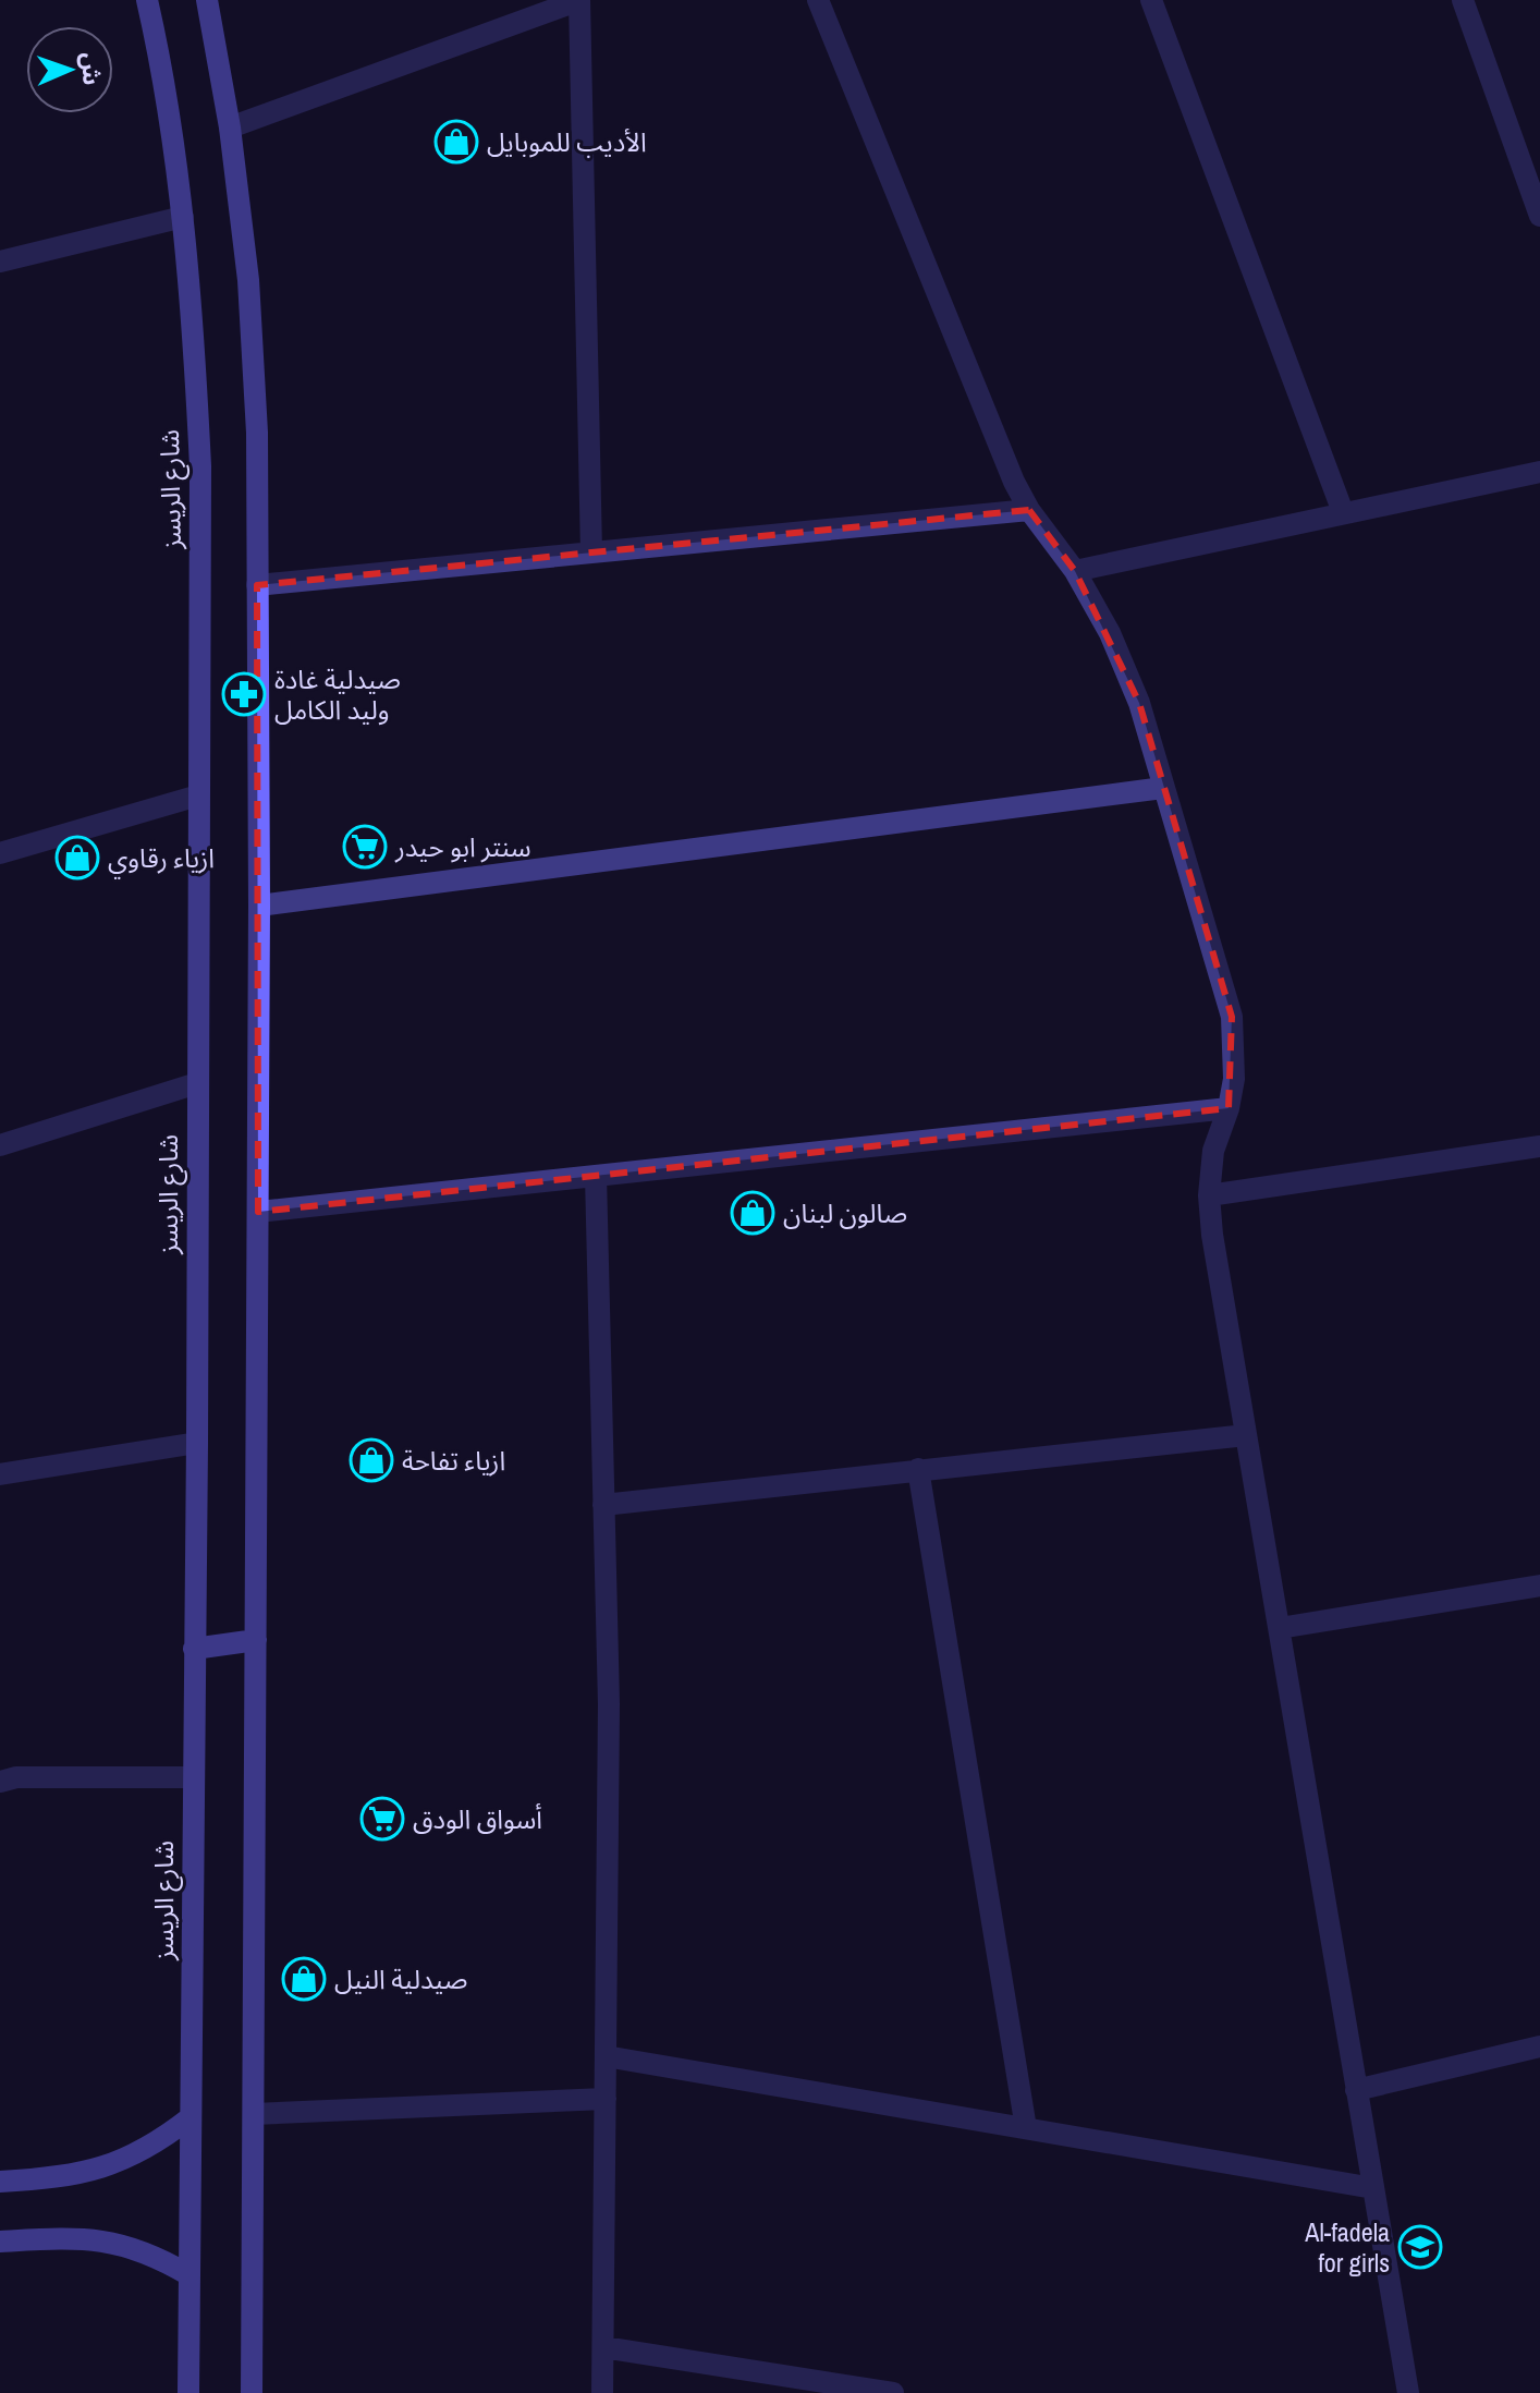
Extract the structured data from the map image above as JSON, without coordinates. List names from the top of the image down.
{
  "streets": {
    "street": ["شارع الريسز"]
  },
  "places": {
    "shop": [
      "الأديب للموبايل",
      "ازياء رقاوي",
      "صالون لبنان",
      "ازياء تفاحة",
      "صيدلية النيل"
    ],
    "pharmacy": ["صيدلية غادة وليد الكامل"],
    "supermarket": ["سنتر ابو حيدر", "أسواق الودق"],
    "school or university": ["Al-fadela for girls"]
  },
  "north": "right"
}
